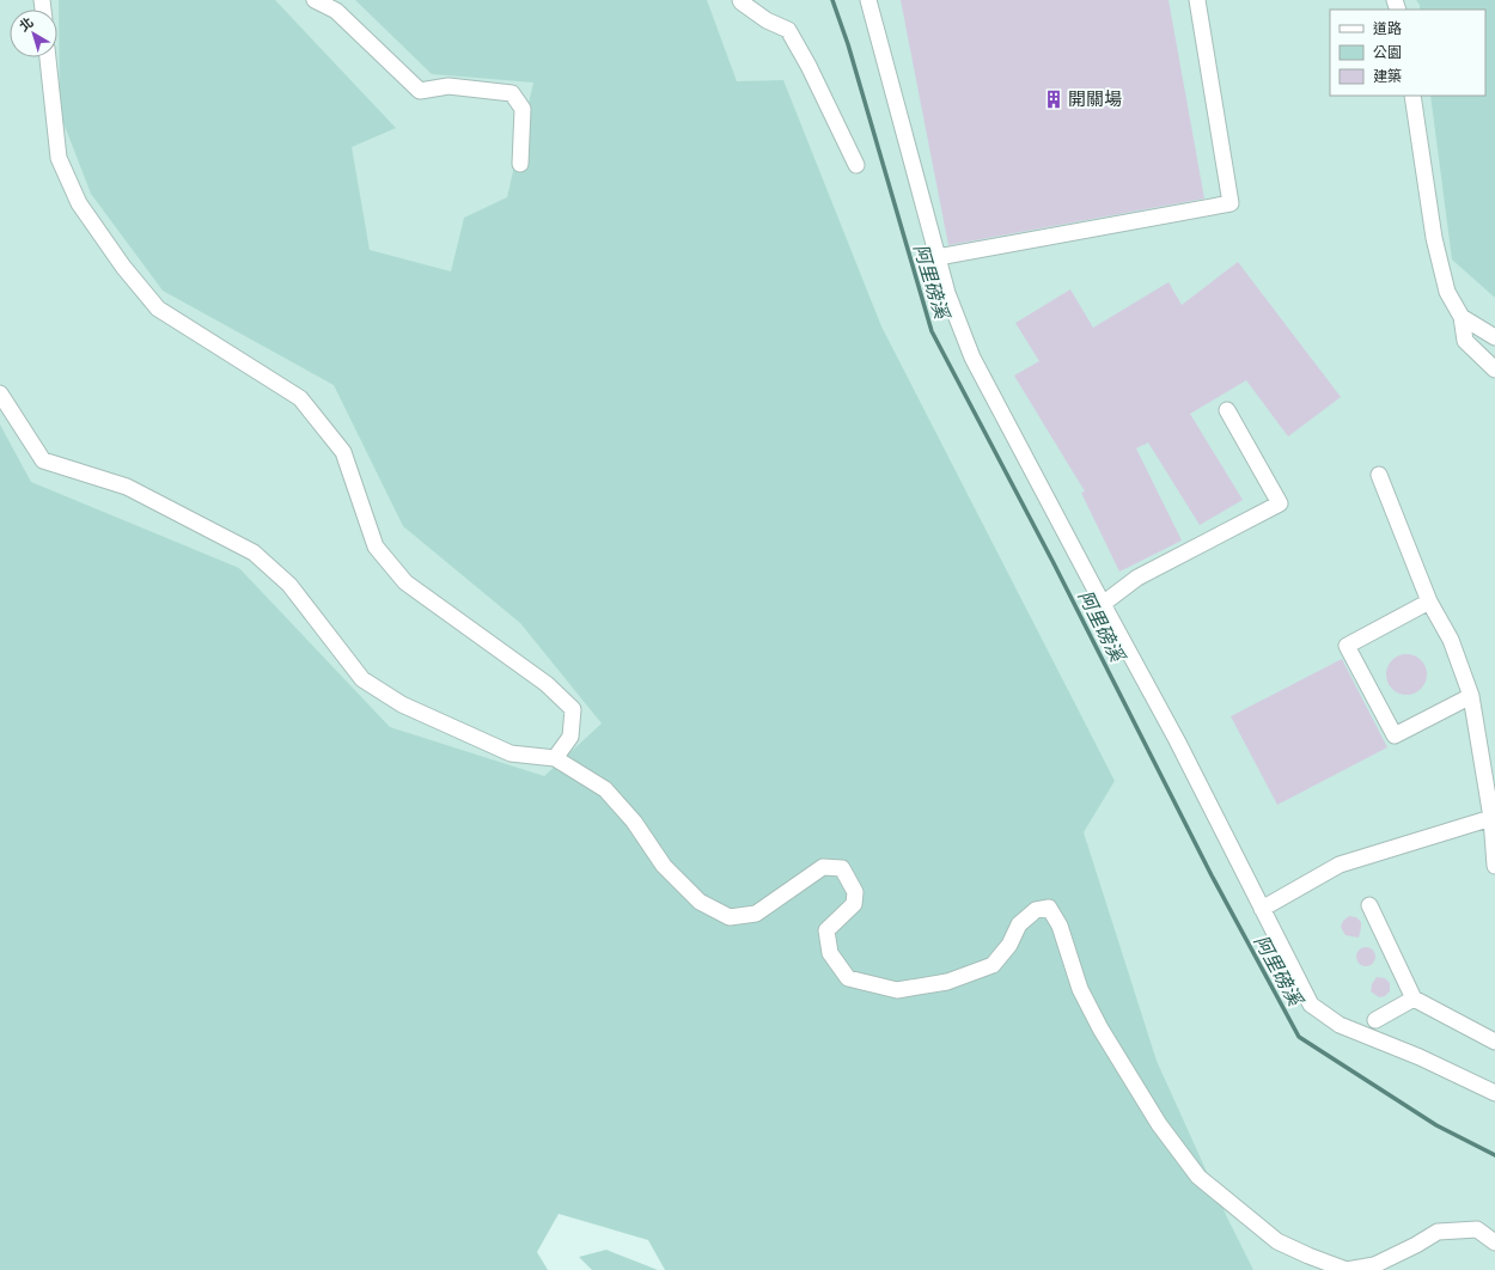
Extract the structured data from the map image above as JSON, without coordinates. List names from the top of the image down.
{
  "water": ["阿里磅溪"],
  "places": {
    "building": ["開關場"]
  },
  "legend": ["道路", "公園", "建築"],
  "north": "top left"
}
